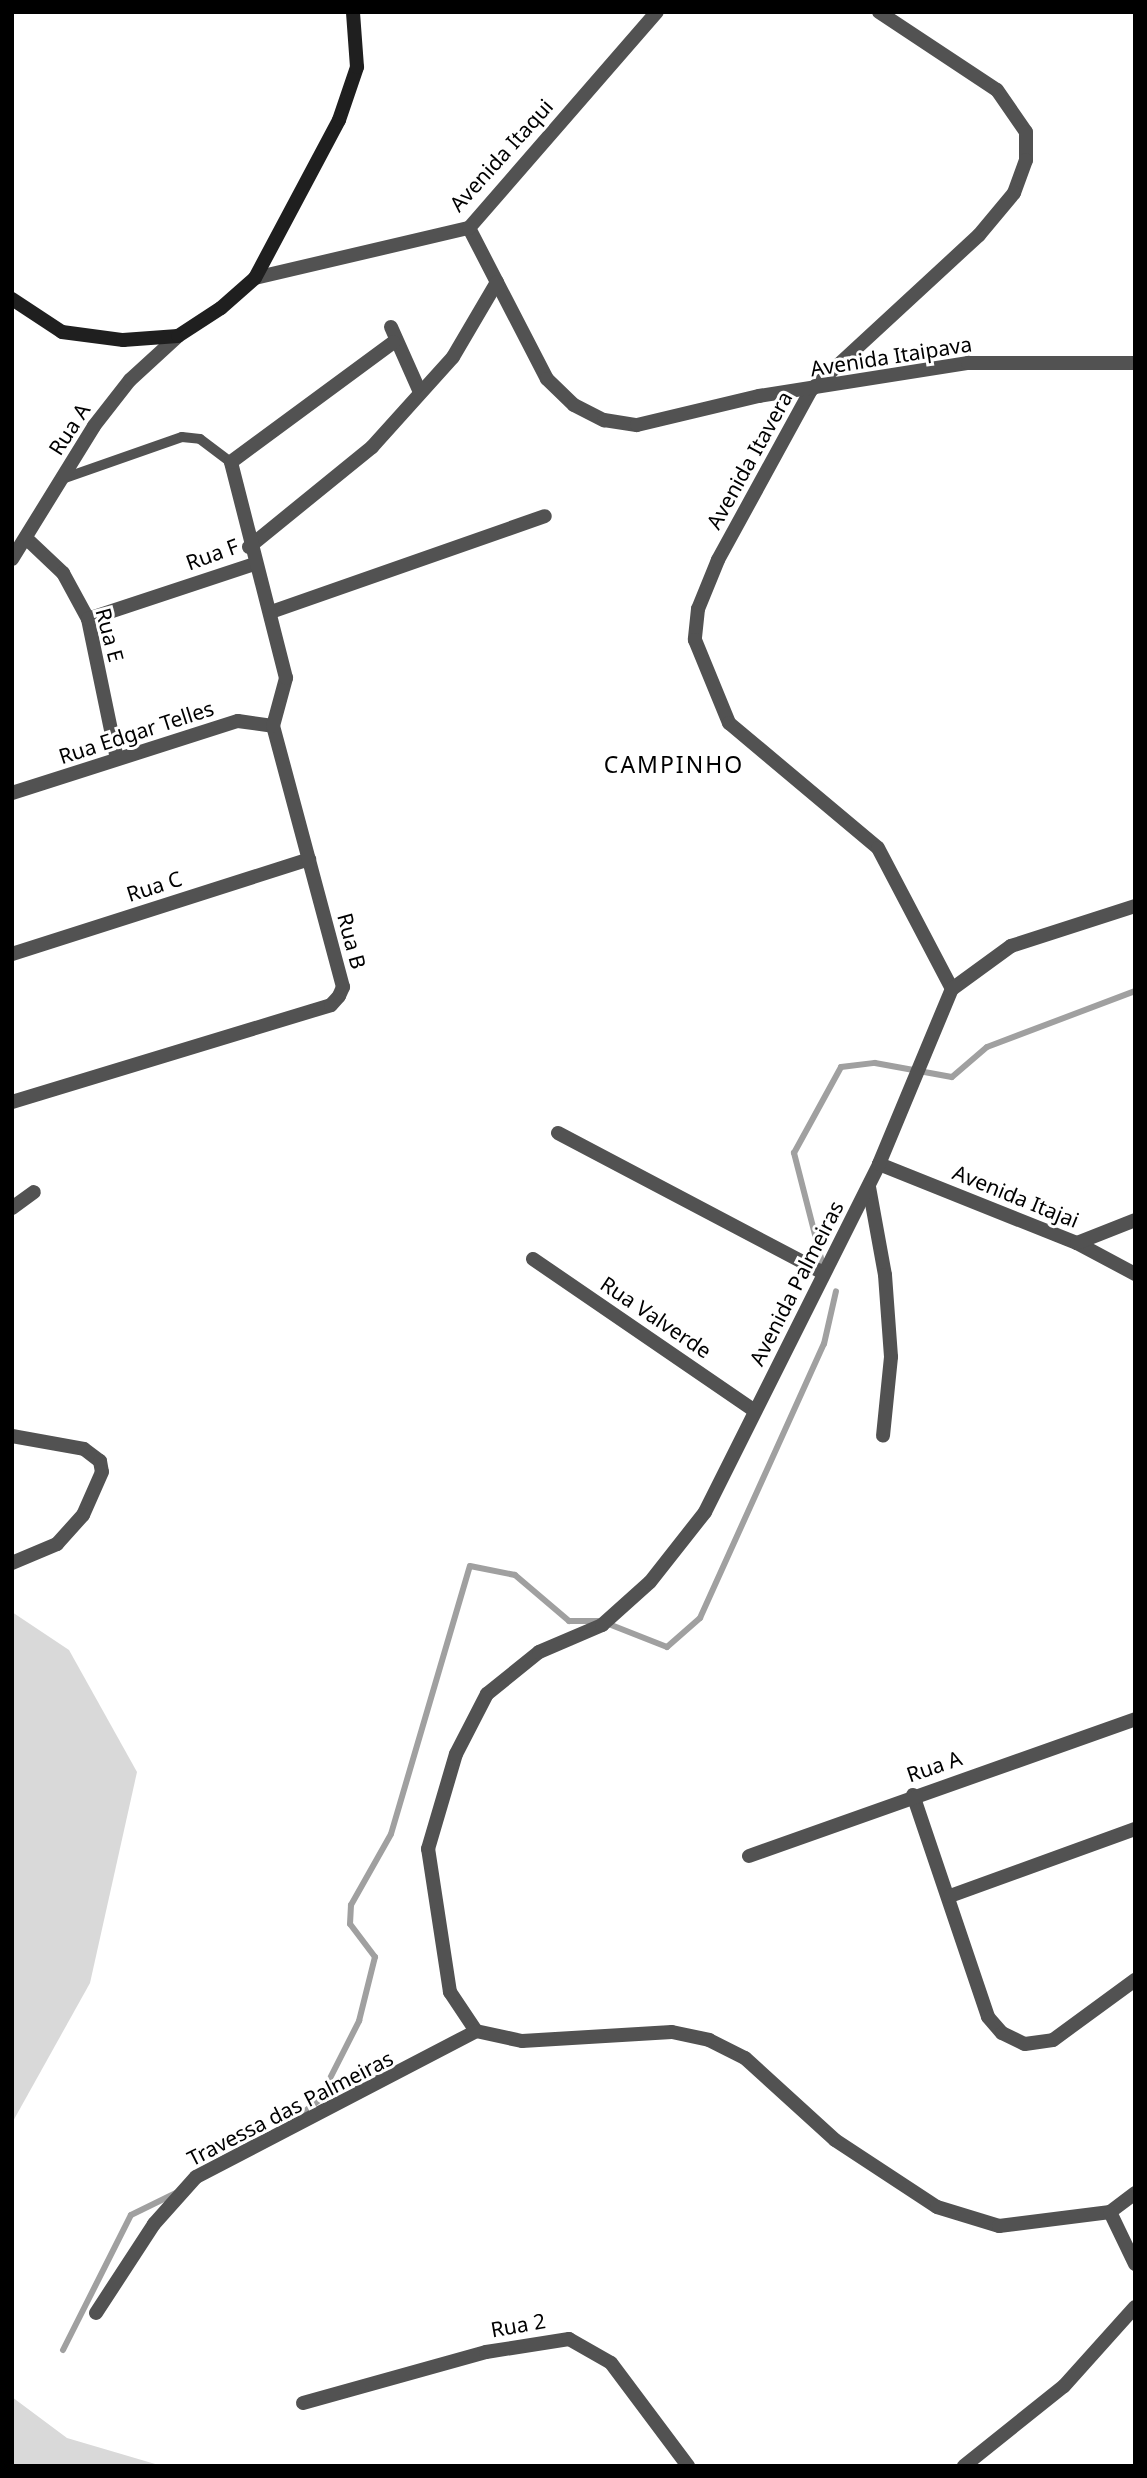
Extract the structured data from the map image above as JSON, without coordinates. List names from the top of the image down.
{
  "streets": {
    "street": [
      "Avenida Itaqui",
      "Avenida Itaipava",
      "Rua A",
      "Avenida Itavera",
      "Rua F",
      "Rua E",
      "Rua Edgar Telles",
      "Rua C",
      "Rua B",
      "Avenida Itajai",
      "Avenida Palmeiras",
      "Rua Valverde",
      "Travessa das Palmeiras",
      "Rua 2"
    ]
  },
  "crossings": [
    ["Avenida Itaqui", "Avenida Itaipava"],
    ["Avenida Itaipava", "Avenida Itavera"],
    ["Rua A", "Rua E"],
    ["Avenida Itavera", "Avenida Palmeiras"],
    ["Rua F", "Rua E"],
    ["Rua E", "Rua Edgar Telles"],
    ["Rua Edgar Telles", "Rua B"],
    ["Rua C", "Rua B"],
    ["Avenida Itajai", "Avenida Palmeiras"],
    ["Avenida Palmeiras", "Rua Valverde"],
    ["Avenida Palmeiras", "Travessa das Palmeiras"]
  ],
  "districts": ["CAMPINHO"]
}
